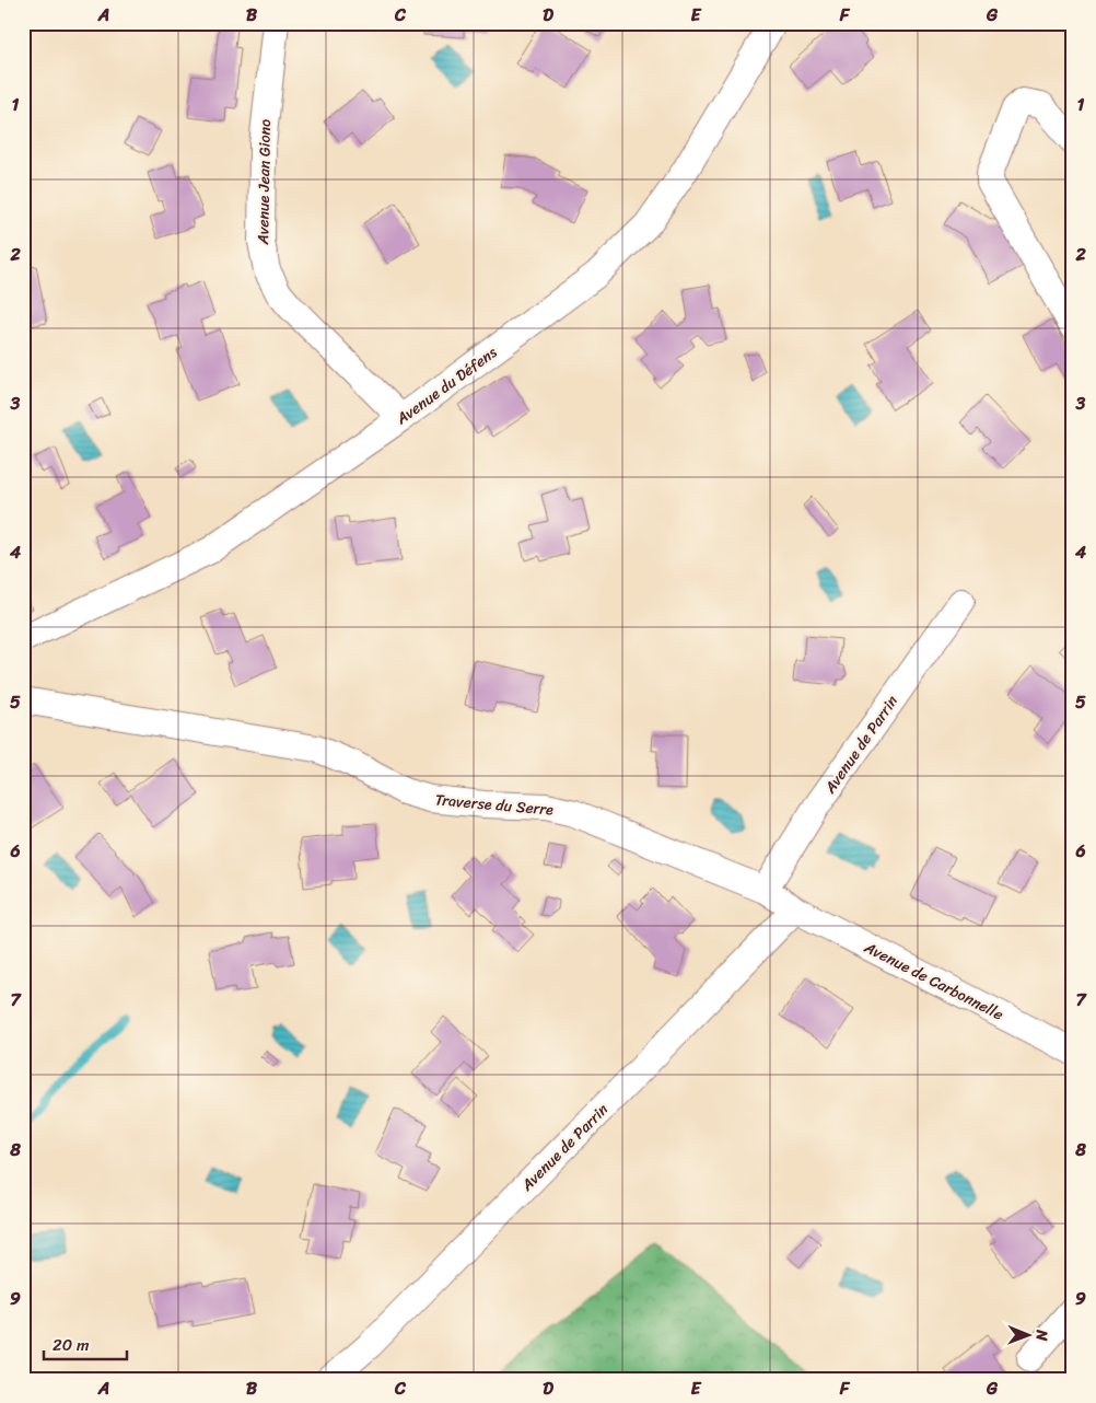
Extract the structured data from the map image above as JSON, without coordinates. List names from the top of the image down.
{
  "streets": {
    "street": [
      "Avenue Jean Giono",
      "Avenue du Défens",
      "Avenue de Parrin",
      "Traverse du Serre",
      "Avenue de Carbonnelle"
    ]
  },
  "crossings": [
    ["Avenue Jean Giono", "Avenue du Défens"],
    ["Avenue de Parrin", "Traverse du Serre"],
    ["Avenue de Parrin", "Avenue de Carbonnelle"],
    ["Traverse du Serre", "Avenue de Carbonnelle"]
  ],
  "scale_bar": "20 m",
  "north": "right",
  "grid": {
    "columns": [
      "A",
      "B",
      "C",
      "D",
      "E",
      "F",
      "G"
    ],
    "rows": [
      "1",
      "2",
      "3",
      "4",
      "5",
      "6",
      "7",
      "8",
      "9"
    ]
  }
}
